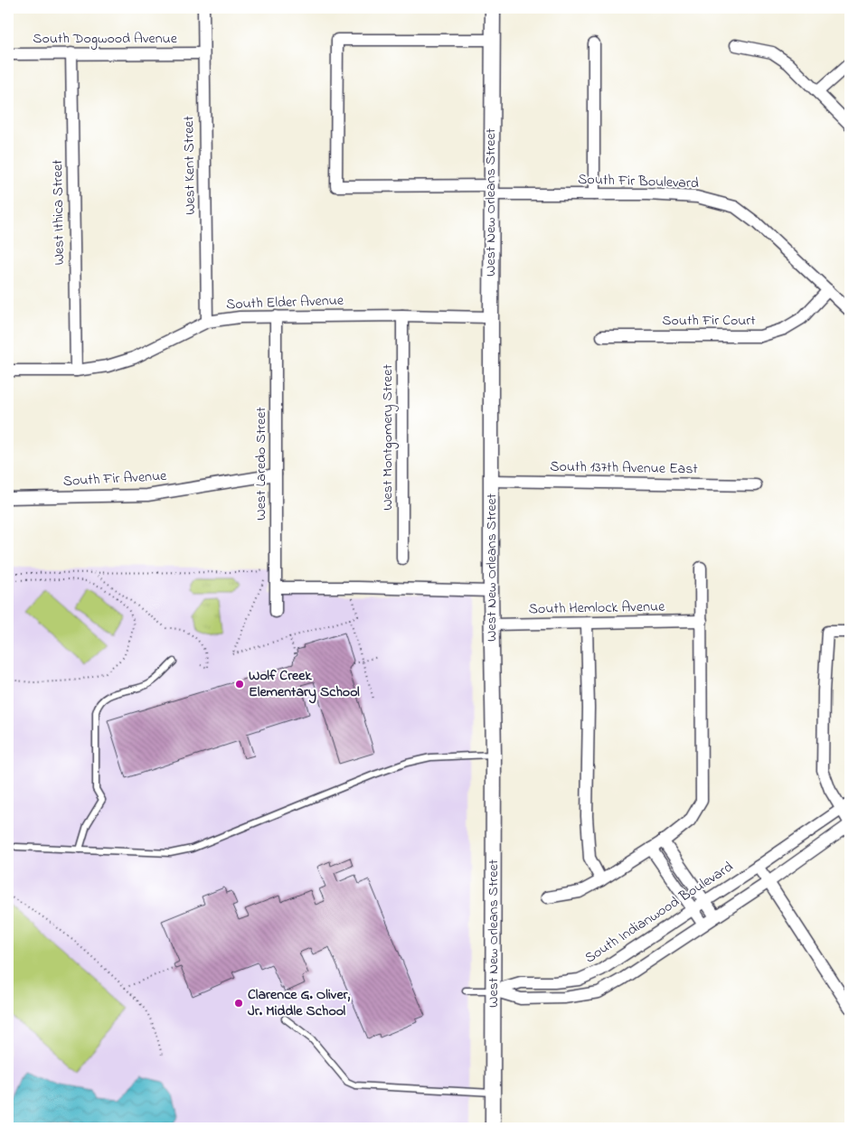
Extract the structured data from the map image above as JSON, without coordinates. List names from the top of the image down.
{
  "streets": {
    "street": [
      "South Dogwood Avenue",
      "West Kent Street",
      "South Fir Boulevard",
      "West New Orleans Street",
      "West Ithica Street",
      "South Elder Avenue",
      "South Fir Court",
      "West Montgomery Street",
      "West Laredo Street",
      "South 137th Avenue East",
      "South Fir Avenue",
      "South Hemlock Avenue",
      "South Indianwood Boulevard"
    ]
  },
  "crossings": [
    ["South Dogwood Avenue", "West Kent Street"],
    ["South Dogwood Avenue", "West Ithica Street"],
    ["West Kent Street", "South Elder Avenue"],
    ["South Fir Boulevard", "West New Orleans Street"],
    ["South Fir Boulevard", "South Fir Court"],
    ["West New Orleans Street", "South Elder Avenue"],
    ["West New Orleans Street", "South 137th Avenue East"],
    ["West New Orleans Street", "South Hemlock Avenue"],
    ["West New Orleans Street", "South Indianwood Boulevard"],
    ["West Ithica Street", "South Elder Avenue"],
    ["South Elder Avenue", "West Montgomery Street"],
    ["South Elder Avenue", "West Laredo Street"],
    ["West Laredo Street", "South Fir Avenue"]
  ],
  "places": ["Wolf Creek Elementary School", "Clarence G. Oliver, Jr. Middle School"]
}
